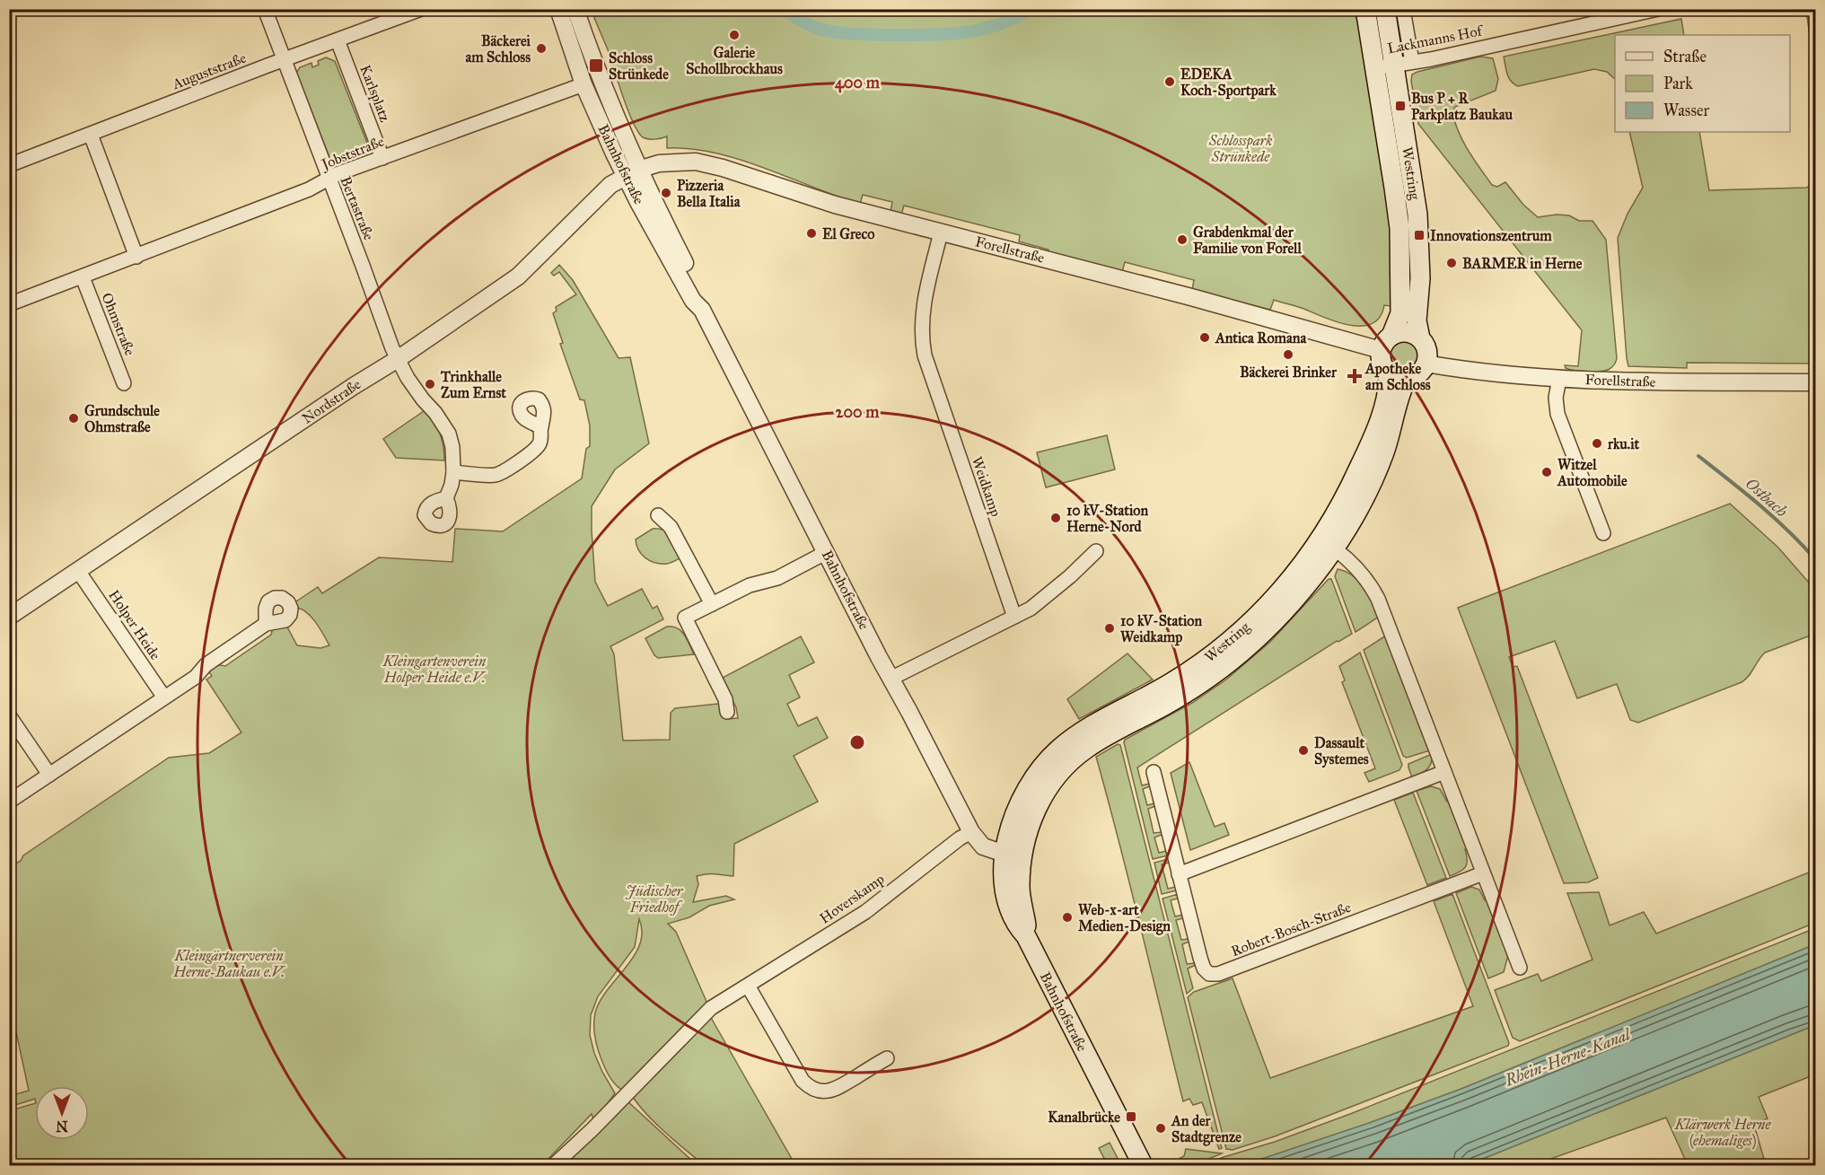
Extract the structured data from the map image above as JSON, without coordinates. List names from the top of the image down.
{
  "streets": {
    "main road": ["Bahnhofstraße", "Westring"],
    "street": [
      "Lackmanns Hof",
      "Auguststraße",
      "Karlsplatz",
      "Jobststraße",
      "Bertastraße",
      "Forellstraße",
      "Ohmstraße",
      "Nordstraße",
      "Weidkamp",
      "Holper Heide",
      "Hoverskamp",
      "Robert-Bosch-Straße"
    ]
  },
  "crossings": [
    ["Lackmanns Hof", "Westring"],
    ["Auguststraße", "Karlsplatz"],
    ["Auguststraße", "Bertastraße"],
    ["Karlsplatz", "Jobststraße"],
    ["Jobststraße", "Bahnhofstraße"],
    ["Jobststraße", "Bertastraße"],
    ["Jobststraße", "Ohmstraße"],
    ["Bahnhofstraße", "Westring"],
    ["Bahnhofstraße", "Forellstraße"],
    ["Bahnhofstraße", "Nordstraße"],
    ["Bahnhofstraße", "Hoverskamp"],
    ["Westring", "Forellstraße"],
    ["Bertastraße", "Nordstraße"],
    ["Forellstraße", "Nordstraße"],
    ["Forellstraße", "Weidkamp"],
    ["Nordstraße", "Holper Heide"]
  ],
  "water": ["Ostbach", "Rhein-Herne-Kanal"],
  "parks": [
    "Schlosspark Strünkede",
    "Kleingartenverein Holper Heide e.V.",
    "Jüdischer Friedhof",
    "Kleingärtnerverein Herne-Baukau e.V.",
    "Klärwerk Herne (ehemaliges)"
  ],
  "places": {
    "other": [
      "Galerie Schollbrockhaus",
      "Bäckerei am Schloss",
      "EDEKA Koch-Sportpark",
      "Pizzeria Bella Italia",
      "El Greco",
      "Grabdenkmal der Familie von Forell",
      "BARMER in Herne",
      "Antica Romana",
      "Bäckerei Brinker",
      "Trinkhalle Zum Ernst",
      "Grundschule Ohmstraße",
      "rku.it",
      "Witzel Automobile",
      "10 kV-Station Herne-Nord",
      "10 kV-Station Weidkamp",
      "Dassault Systemes",
      "Web-x-art Medien-Design",
      "An der Stadtgrenze"
    ],
    "transit": [
      "Schloss Strünkede",
      "Bus P + R Parkplatz Baukau",
      "Innovationszentrum",
      "Kanalbrücke"
    ],
    "health": ["Apotheke am Schloss"]
  },
  "legend": ["Straße", "Park", "Wasser"],
  "north": "bottom",
  "rings": ["400 m", "200 m"]
}
